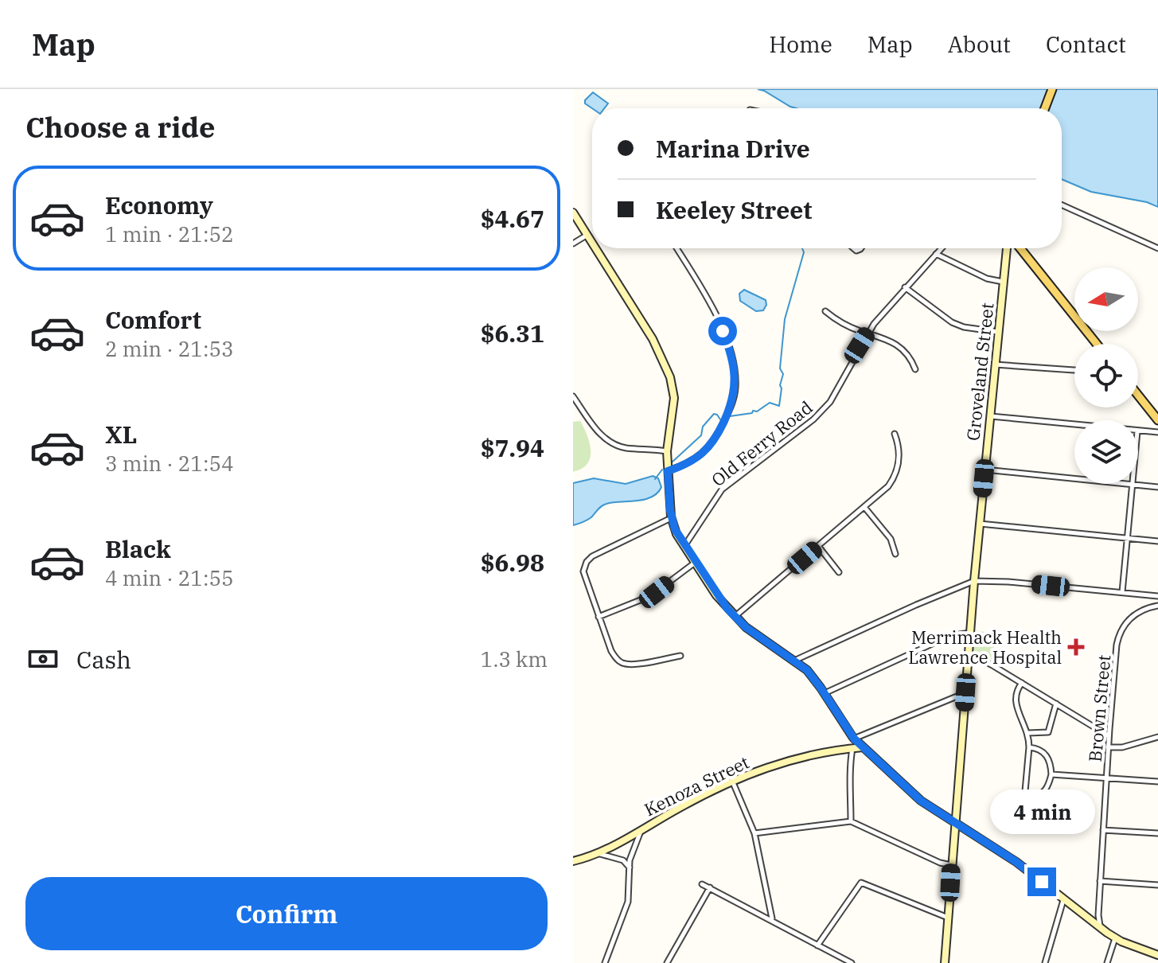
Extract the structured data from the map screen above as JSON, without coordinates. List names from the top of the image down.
{
  "streets": {
    "street": [
      "Groveland Street",
      "Old Ferry Road",
      "Brown Street",
      "Kenoza Street"
    ]
  },
  "places": {
    "health": ["Merrimack Health Lawrence Hospital"]
  },
  "north": "left",
  "page": {
    "header": "Map",
    "nav": [
      "Home",
      "Map",
      "About",
      "Contact"
    ],
    "heading": "Choose a ride",
    "banner": ["Marina Drive", "Keeley Street"],
    "list": [
      {
        "name": "Economy",
        "note": "1 min · 21:52",
        "value": "$4.67"
      },
      {
        "name": "Comfort",
        "note": "2 min · 21:53",
        "value": "$6.31"
      },
      {
        "name": "XL",
        "note": "3 min · 21:54",
        "value": "$7.94"
      },
      {
        "name": "Black",
        "note": "4 min · 21:55",
        "value": "$6.98"
      }
    ],
    "pay": ["Cash", "1.3 km"],
    "bubble": "4 min",
    "buttons": "Confirm"
  }
}
